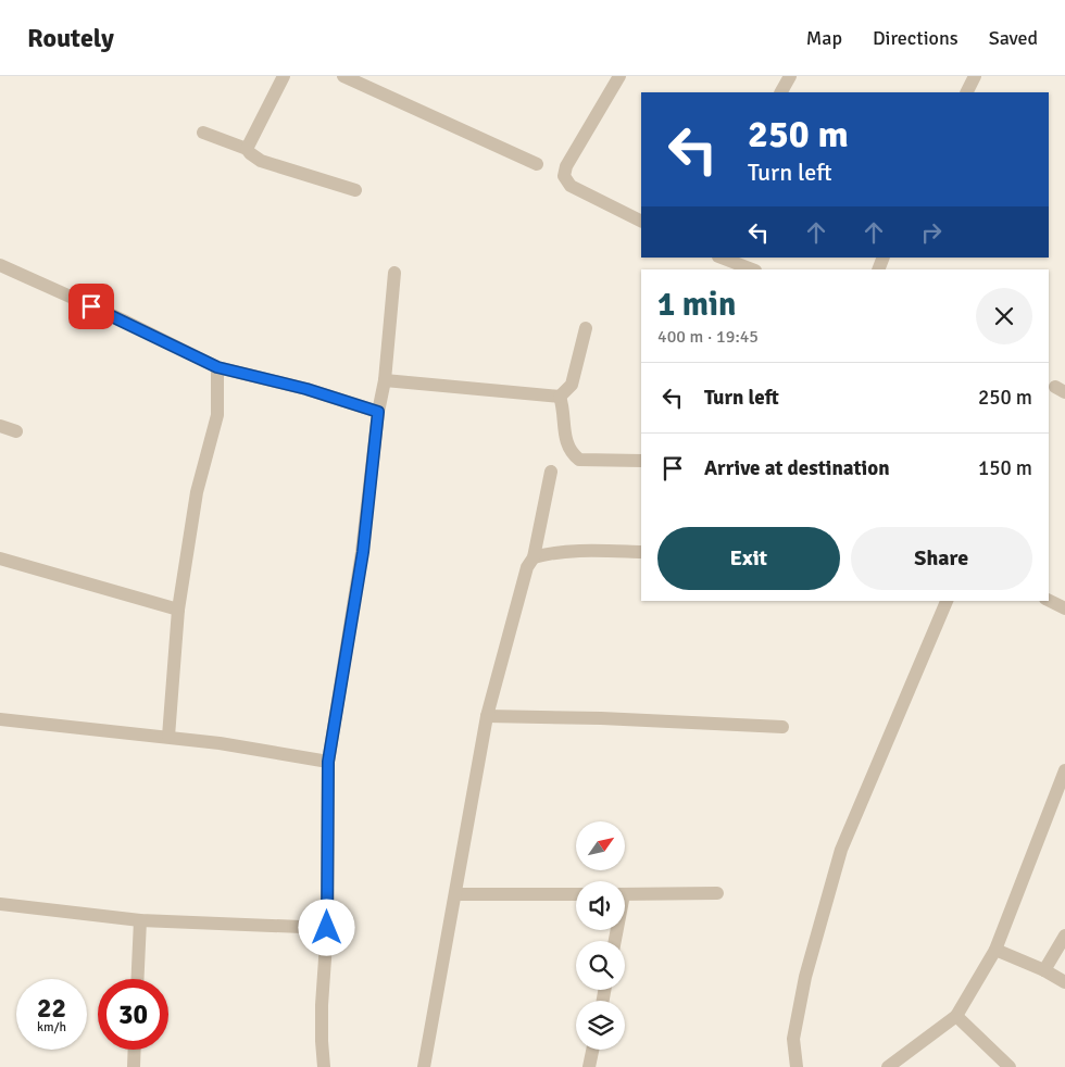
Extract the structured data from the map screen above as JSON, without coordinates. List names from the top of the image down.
{
  "north": "top right",
  "page": {
    "header": "Routely",
    "nav": ["Map", "Directions", "Saved"],
    "turn": ["250 m", "Turn left"],
    "heading": ["1 min", "400 m · 19:45"],
    "list": [
      {
        "name": "Turn left",
        "value": "250 m"
      },
      {
        "name": "Arrive at destination",
        "value": "150 m"
      }
    ],
    "buttons": ["Exit", "Share"],
    "speed": "22 km/h",
    "limit": "30"
  }
}
